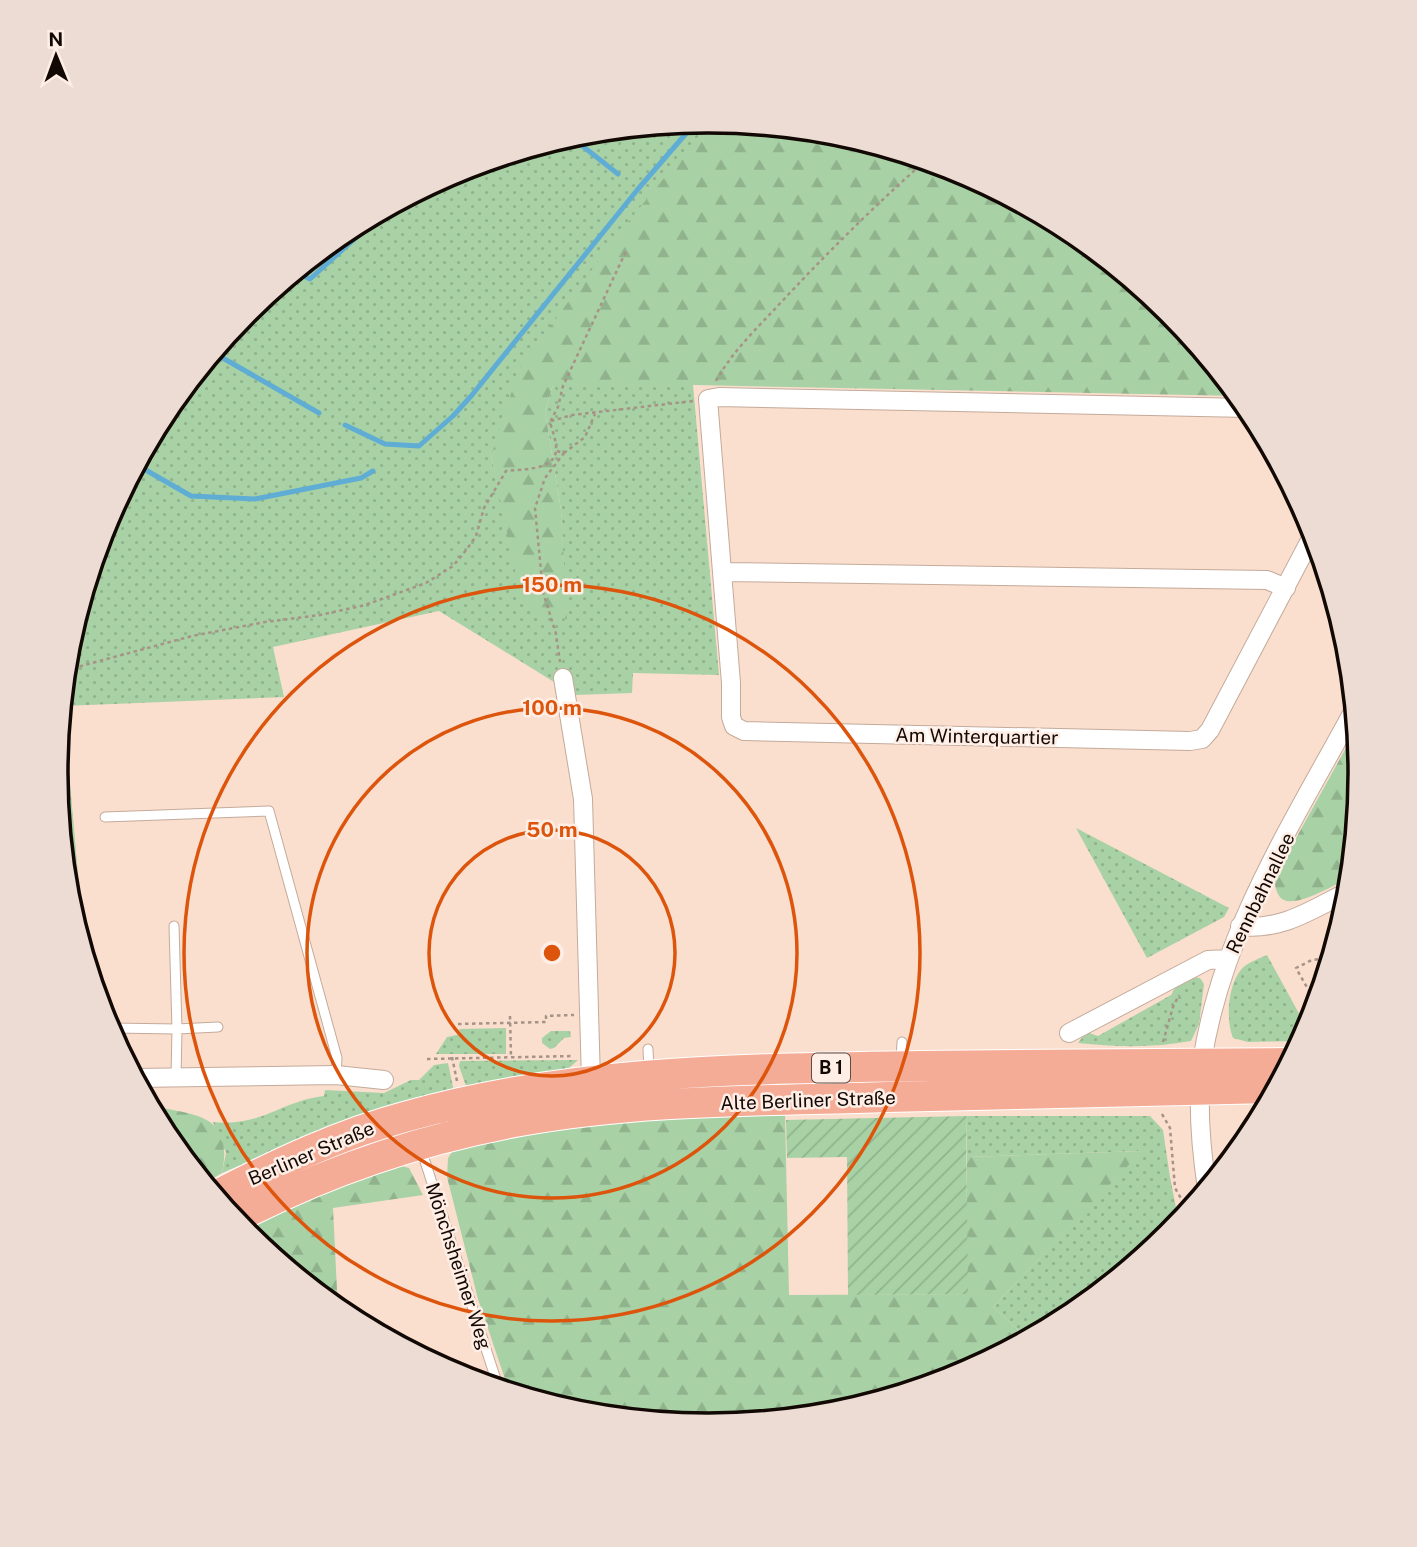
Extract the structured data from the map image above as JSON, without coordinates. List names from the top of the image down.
{
  "streets": {
    "main road": ["B 1", "Alte Berliner Straße", "Berliner Straße"],
    "street": ["Am Winterquartier", "Rennbahnallee"],
    "lane": ["Mönchsheimer Weg"]
  },
  "crossings": [
    ["Rennbahnallee", "B 1"],
    ["Rennbahnallee", "Alte Berliner Straße"],
    ["B 1", "Alte Berliner Straße"],
    ["Alte Berliner Straße", "Berliner Straße"],
    ["Alte Berliner Straße", "Mönchsheimer Weg"],
    ["Berliner Straße", "Mönchsheimer Weg"]
  ],
  "north": "top",
  "rings": ["150 m", "100 m", "50 m"]
}
